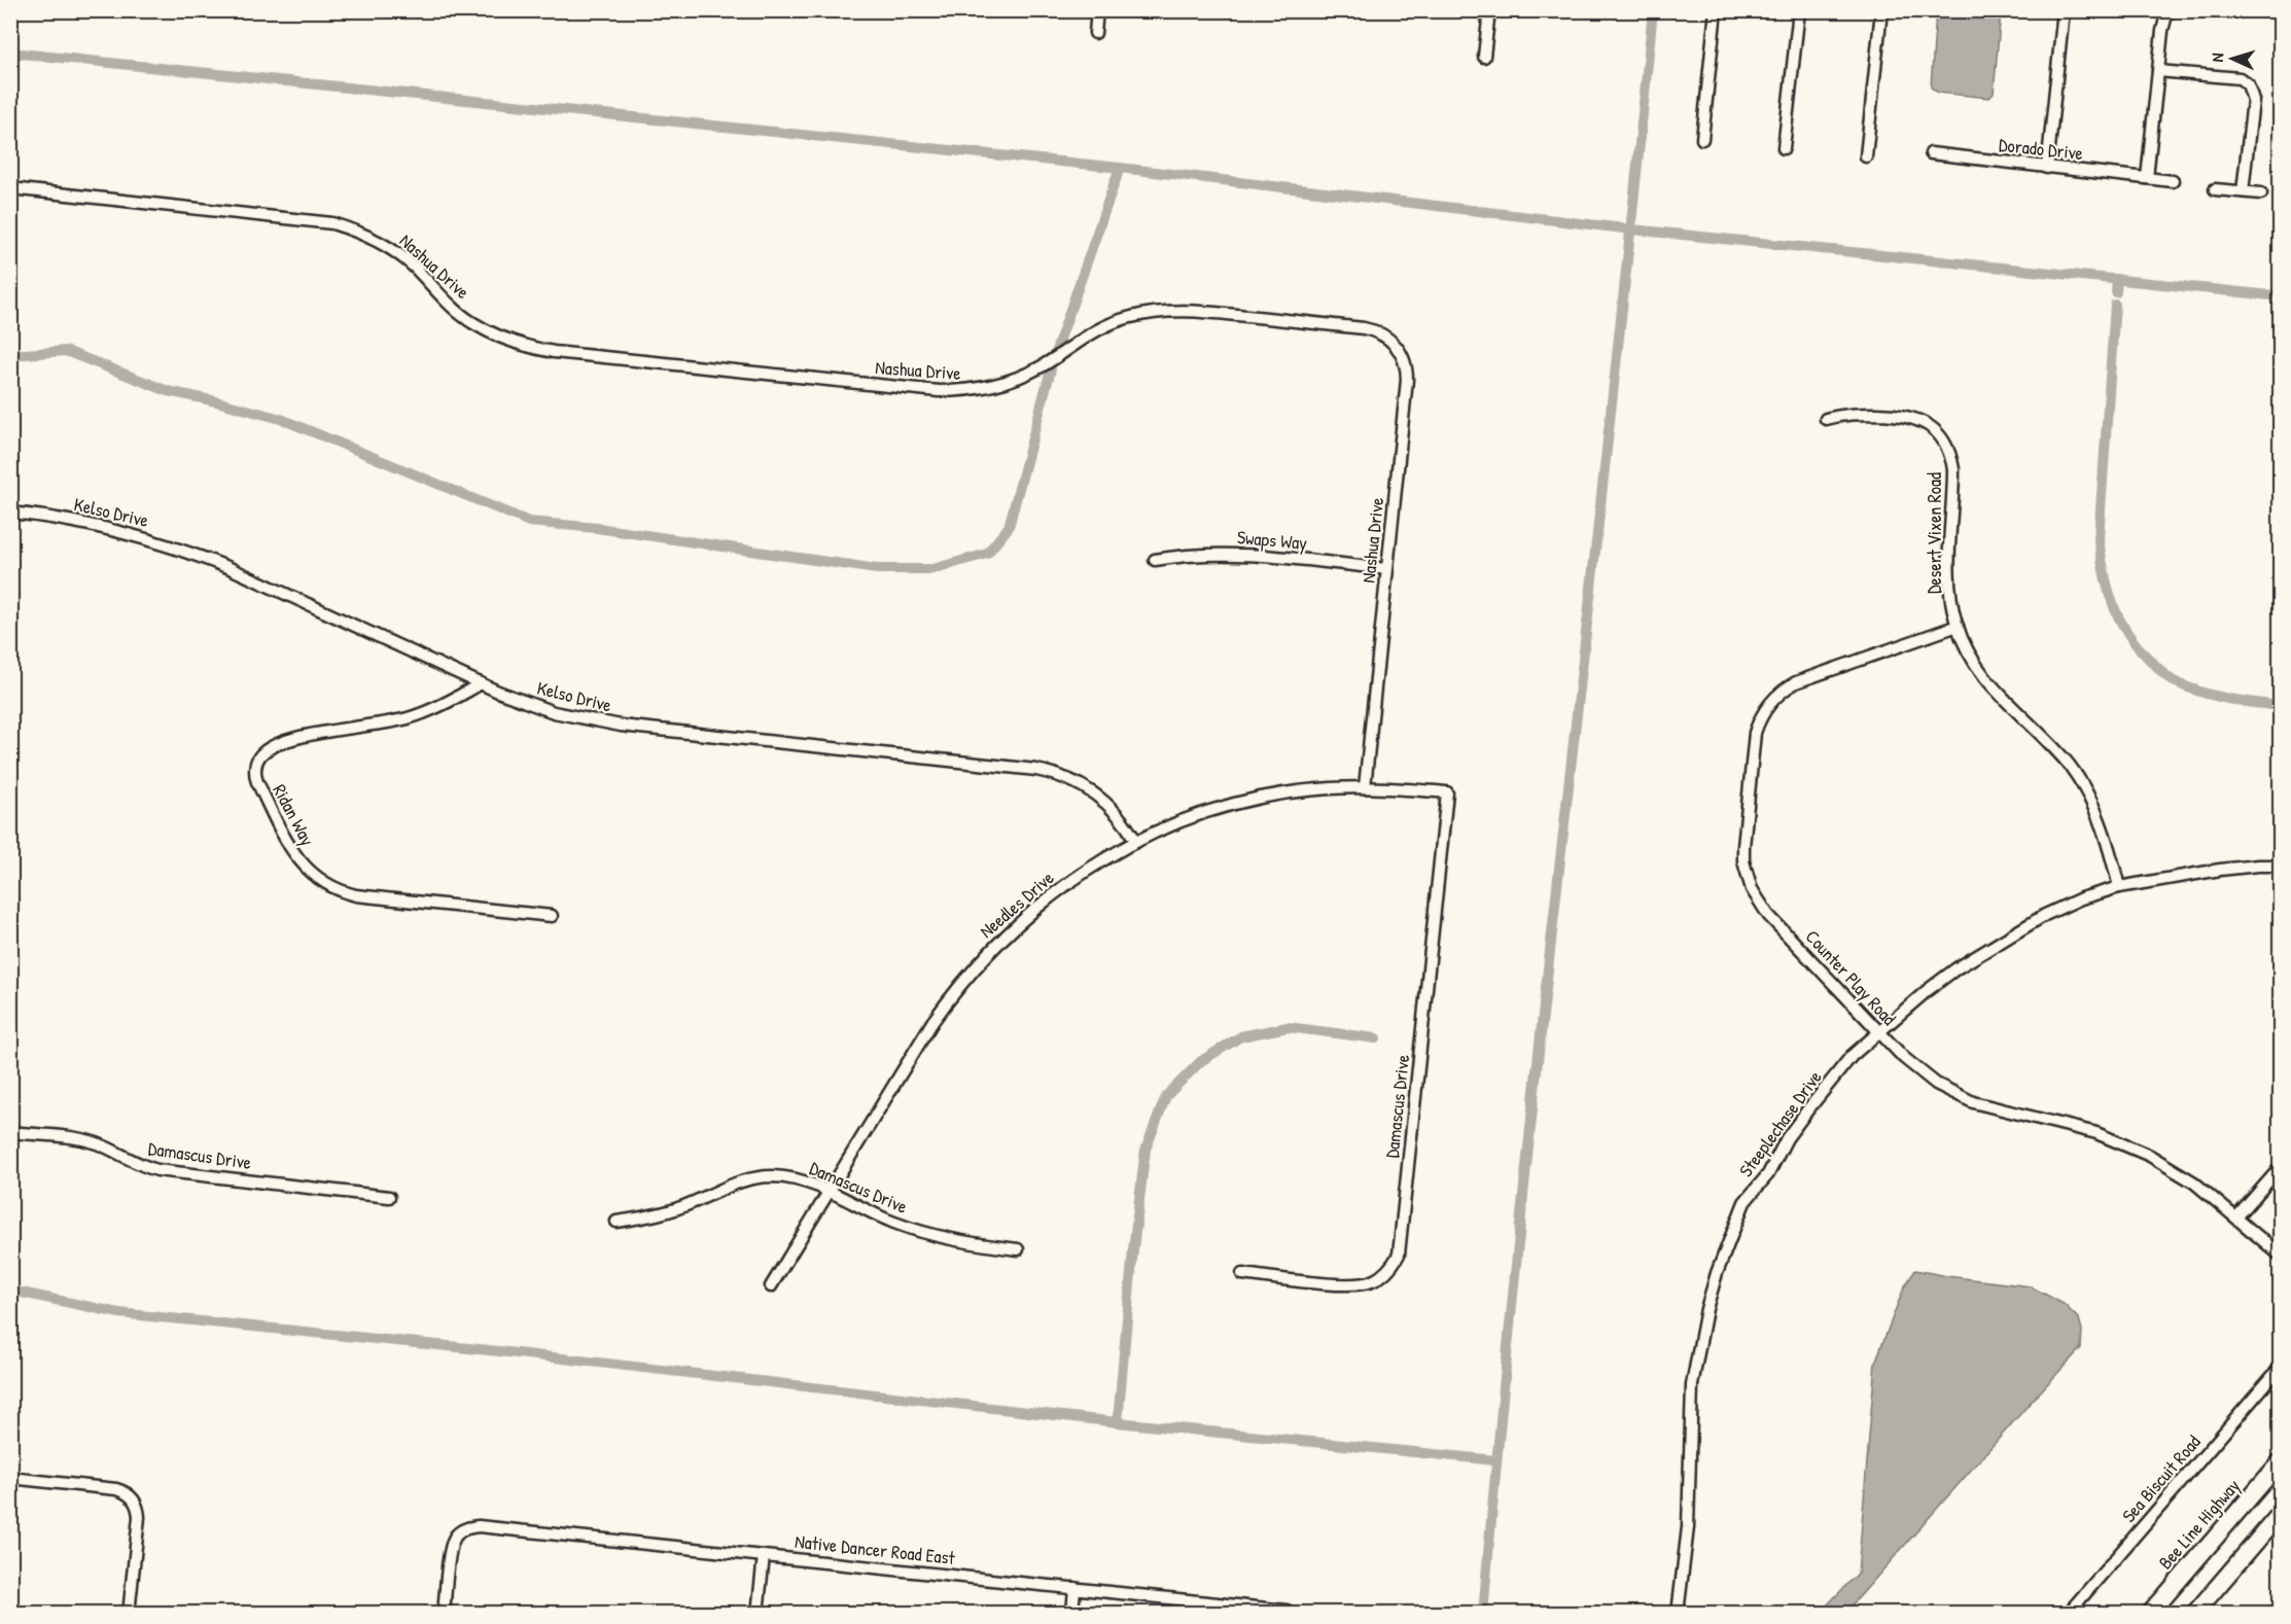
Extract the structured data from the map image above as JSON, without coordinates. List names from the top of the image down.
{
  "streets": {
    "highway": ["Bee Line Highway"],
    "street": [
      "Dorado Drive",
      "Nashua Drive",
      "Kelso Drive",
      "Desert Vixen Road",
      "Swaps Way",
      "Ridan Way",
      "Needles Drive",
      "Counter Play Road",
      "Damascus Drive",
      "Steeplechase Drive",
      "Sea Biscuit Road",
      "Native Dancer Road East"
    ]
  },
  "crossings": [
    ["Nashua Drive", "Swaps Way"],
    ["Nashua Drive", "Needles Drive"],
    ["Kelso Drive", "Ridan Way"],
    ["Kelso Drive", "Needles Drive"],
    ["Desert Vixen Road", "Counter Play Road"],
    ["Desert Vixen Road", "Steeplechase Drive"],
    ["Needles Drive", "Damascus Drive"],
    ["Counter Play Road", "Steeplechase Drive"]
  ],
  "north": "left"
}
